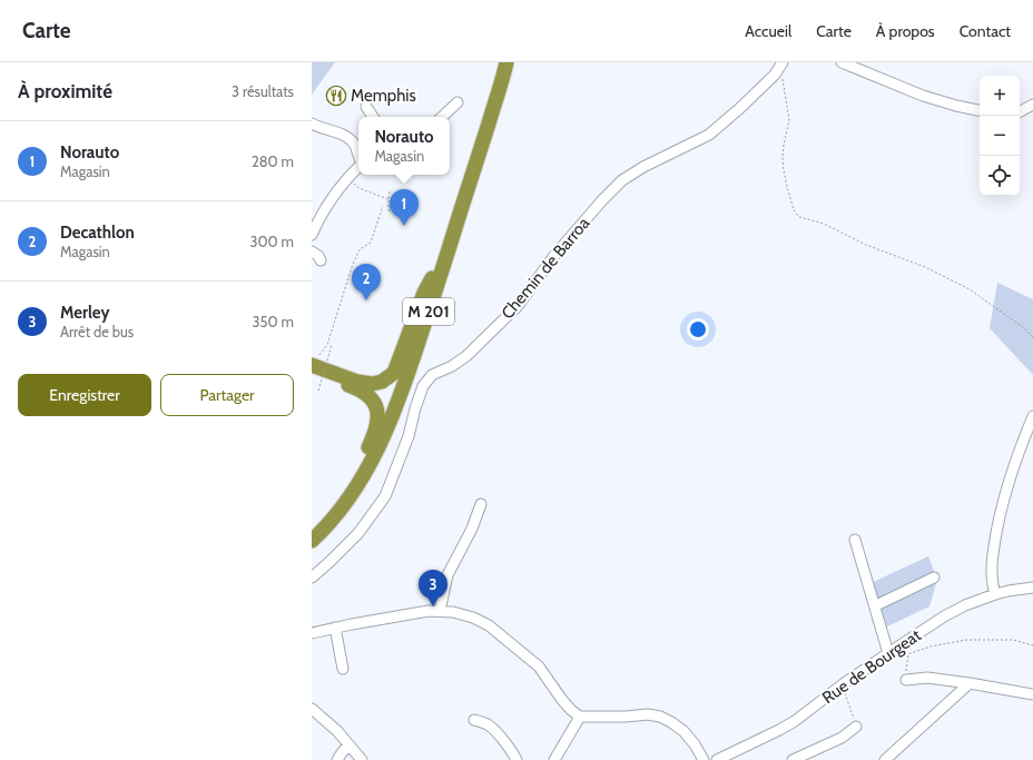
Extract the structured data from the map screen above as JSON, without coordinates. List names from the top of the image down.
{
  "streets": {
    "highway": ["M 201"],
    "street": ["Chemin de Barroa", "Rue de Bourgeat"]
  },
  "places": {
    "restaurant": ["Memphis"]
  },
  "page": {
    "header": "Carte",
    "nav": [
      "Accueil",
      "Carte",
      "À propos",
      "Contact"
    ],
    "heading": ["À proximité", "3 résultats"],
    "map_buttons": ["+", "−"],
    "popup": ["Norauto", "Magasin"],
    "list": [
      {
        "mark": "1",
        "name": "Norauto",
        "note": "Magasin",
        "value": "280 m"
      },
      {
        "mark": "2",
        "name": "Decathlon",
        "note": "Magasin",
        "value": "300 m"
      },
      {
        "mark": "3",
        "name": "Merley",
        "note": "Arrêt de bus",
        "value": "350 m"
      }
    ],
    "pins": ["1", "2", "3"],
    "buttons": ["Enregistrer", "Partager"]
  }
}
